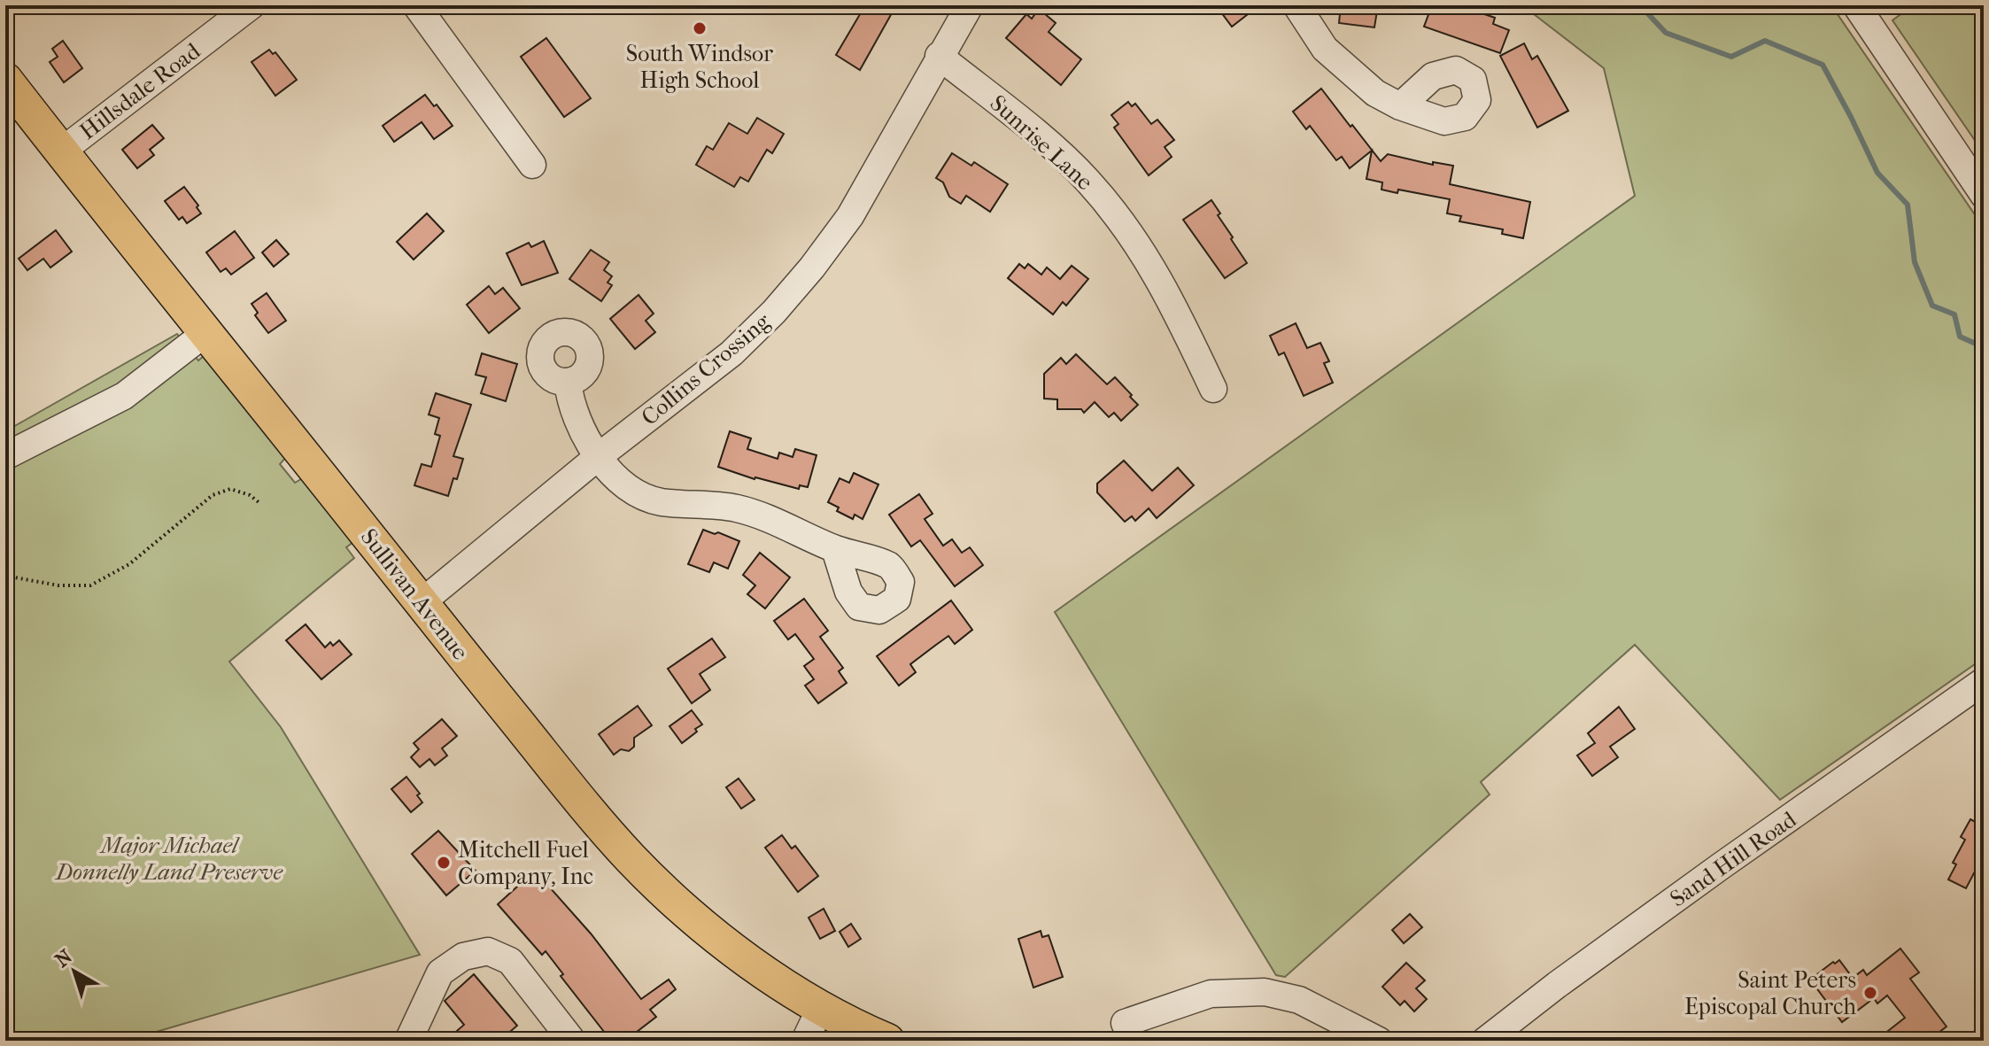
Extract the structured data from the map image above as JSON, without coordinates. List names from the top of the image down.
{
  "streets": {
    "main road": ["Sullivan Avenue"],
    "street": [
      "Hillsdale Road",
      "Sunrise Lane",
      "Collins Crossing",
      "Sand Hill Road"
    ]
  },
  "crossings": [
    ["Hillsdale Road", "Sullivan Avenue"],
    ["Sunrise Lane", "Collins Crossing"],
    ["Collins Crossing", "Sullivan Avenue"]
  ],
  "parks": ["Major Michael Donnelly Land Preserve"],
  "places": ["South Windsor High School", "Mitchell Fuel Company, Inc", "Saint Peters Episcopal Church"],
  "north": "top left"
}
